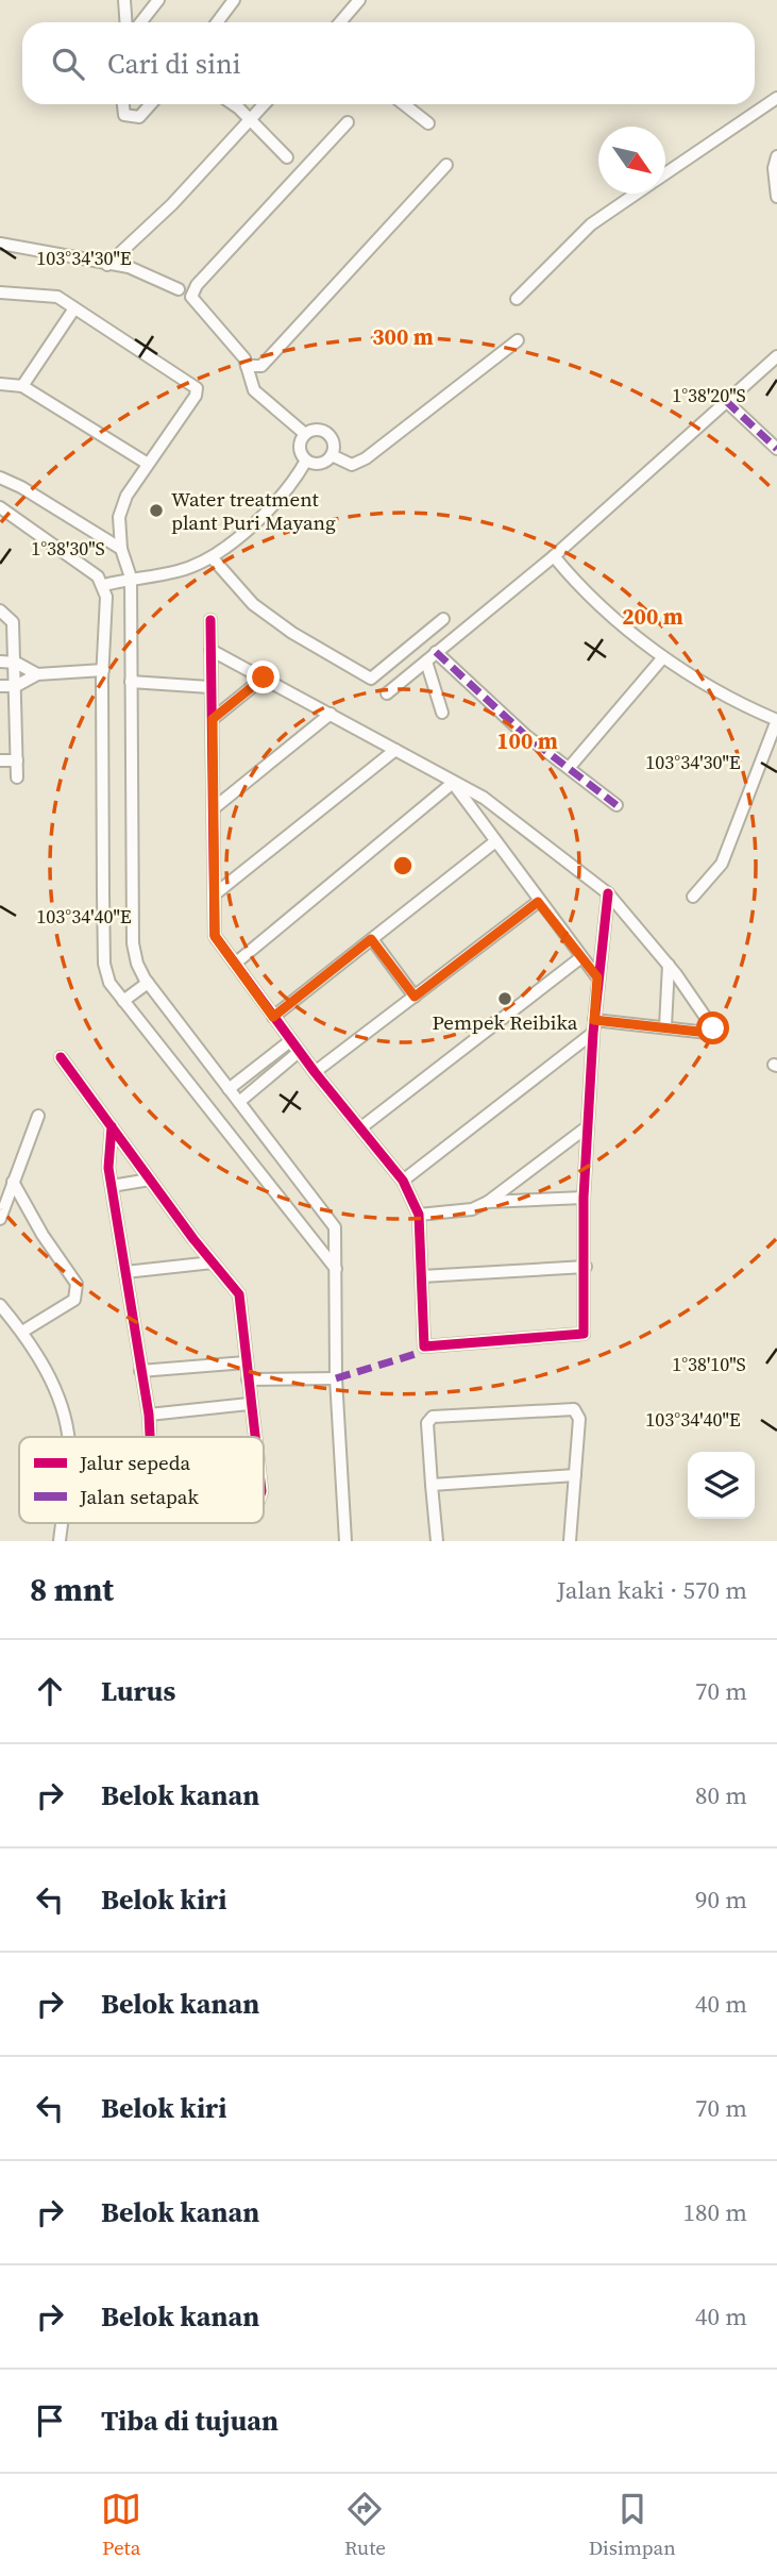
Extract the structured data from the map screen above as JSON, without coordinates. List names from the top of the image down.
{
  "places": ["Water treatment plant Puri Mayang", "Pempek Reibika"],
  "legend": ["Jalur sepeda", "Jalan setapak"],
  "north": "bottom right",
  "page": {
    "search": "Cari di sini",
    "heading": ["8 mnt", "Jalan kaki · 570 m"],
    "list": [
      ["Lurus", "70 m"],
      ["Belok kanan", "80 m"],
      ["Belok kiri", "90 m"],
      ["Belok kanan", "40 m"],
      ["Belok kiri", "70 m"],
      ["Belok kanan", "180 m"],
      ["Belok kanan", "40 m"],
      "Tiba di tujuan"
    ],
    "nav": ["Peta", "Rute", "Disimpan"]
  },
  "coordinates": [
    "103°34'30\"E",
    "1°38'20\"S",
    "1°38'30\"S",
    "103°34'40\"E",
    "1°38'10\"S"
  ],
  "rings": ["300 m", "200 m", "100 m"]
}
